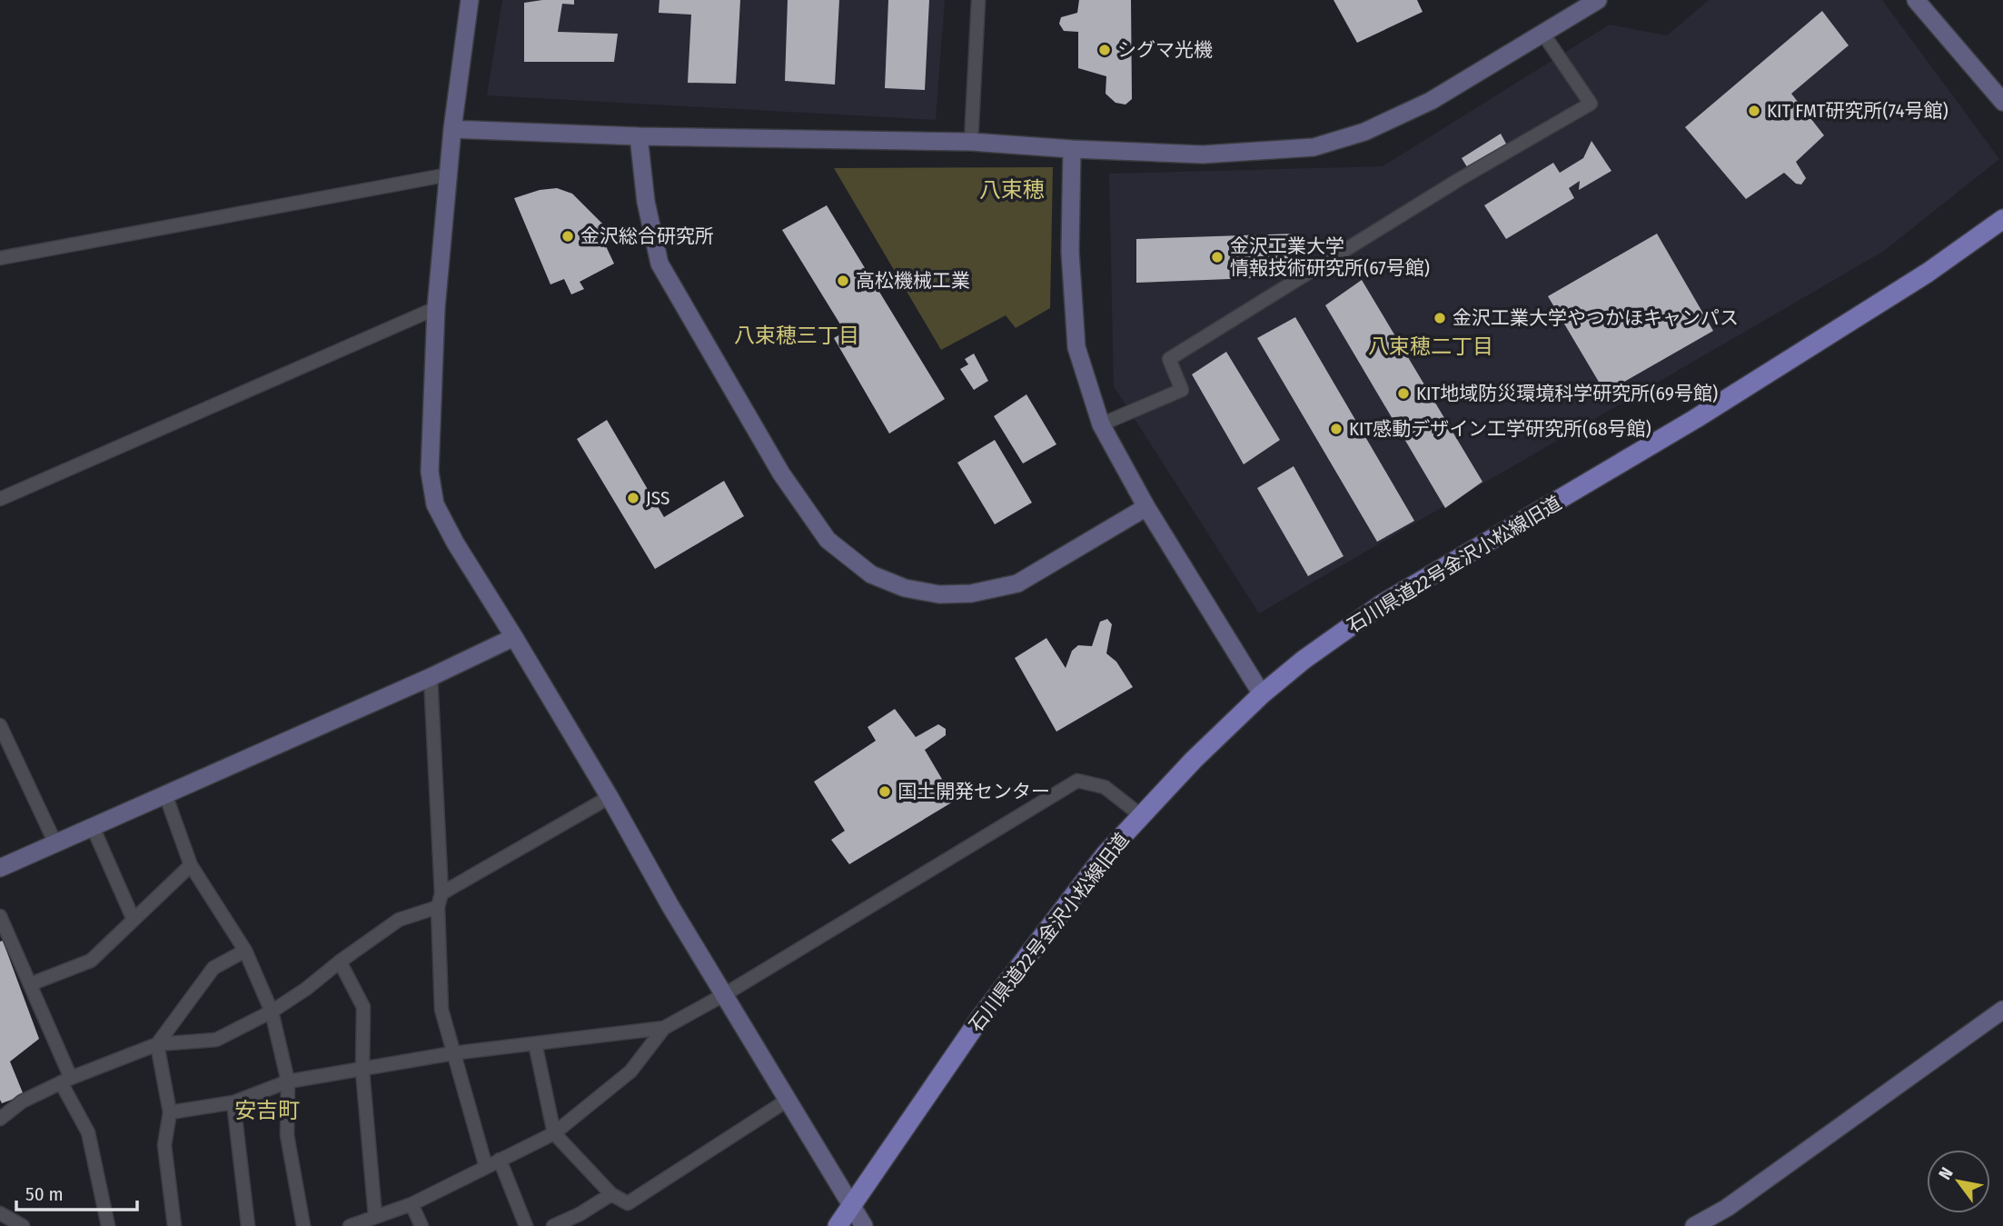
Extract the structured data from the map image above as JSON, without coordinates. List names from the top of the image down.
{
  "streets": {
    "main road": ["石川県道22号金沢小松線旧道"]
  },
  "districts": [
    "八束穂",
    "八束穂三丁目",
    "八束穂二丁目",
    "安吉町"
  ],
  "places": [
    "シグマ光機",
    "KIT FMT研究所(74号館)",
    "金沢総合研究所",
    "金沢工業大学 情報技術研究所(67号館)",
    "高松機械工業",
    "金沢工業大学やつかほキャンパス",
    "KIT地域防災環境科学研究所(69号館)",
    "KIT感動デザイン工学研究所(68号館)",
    "JSS",
    "国土開発センター"
  ],
  "scale_bar": "50 m",
  "north": "top left"
}
